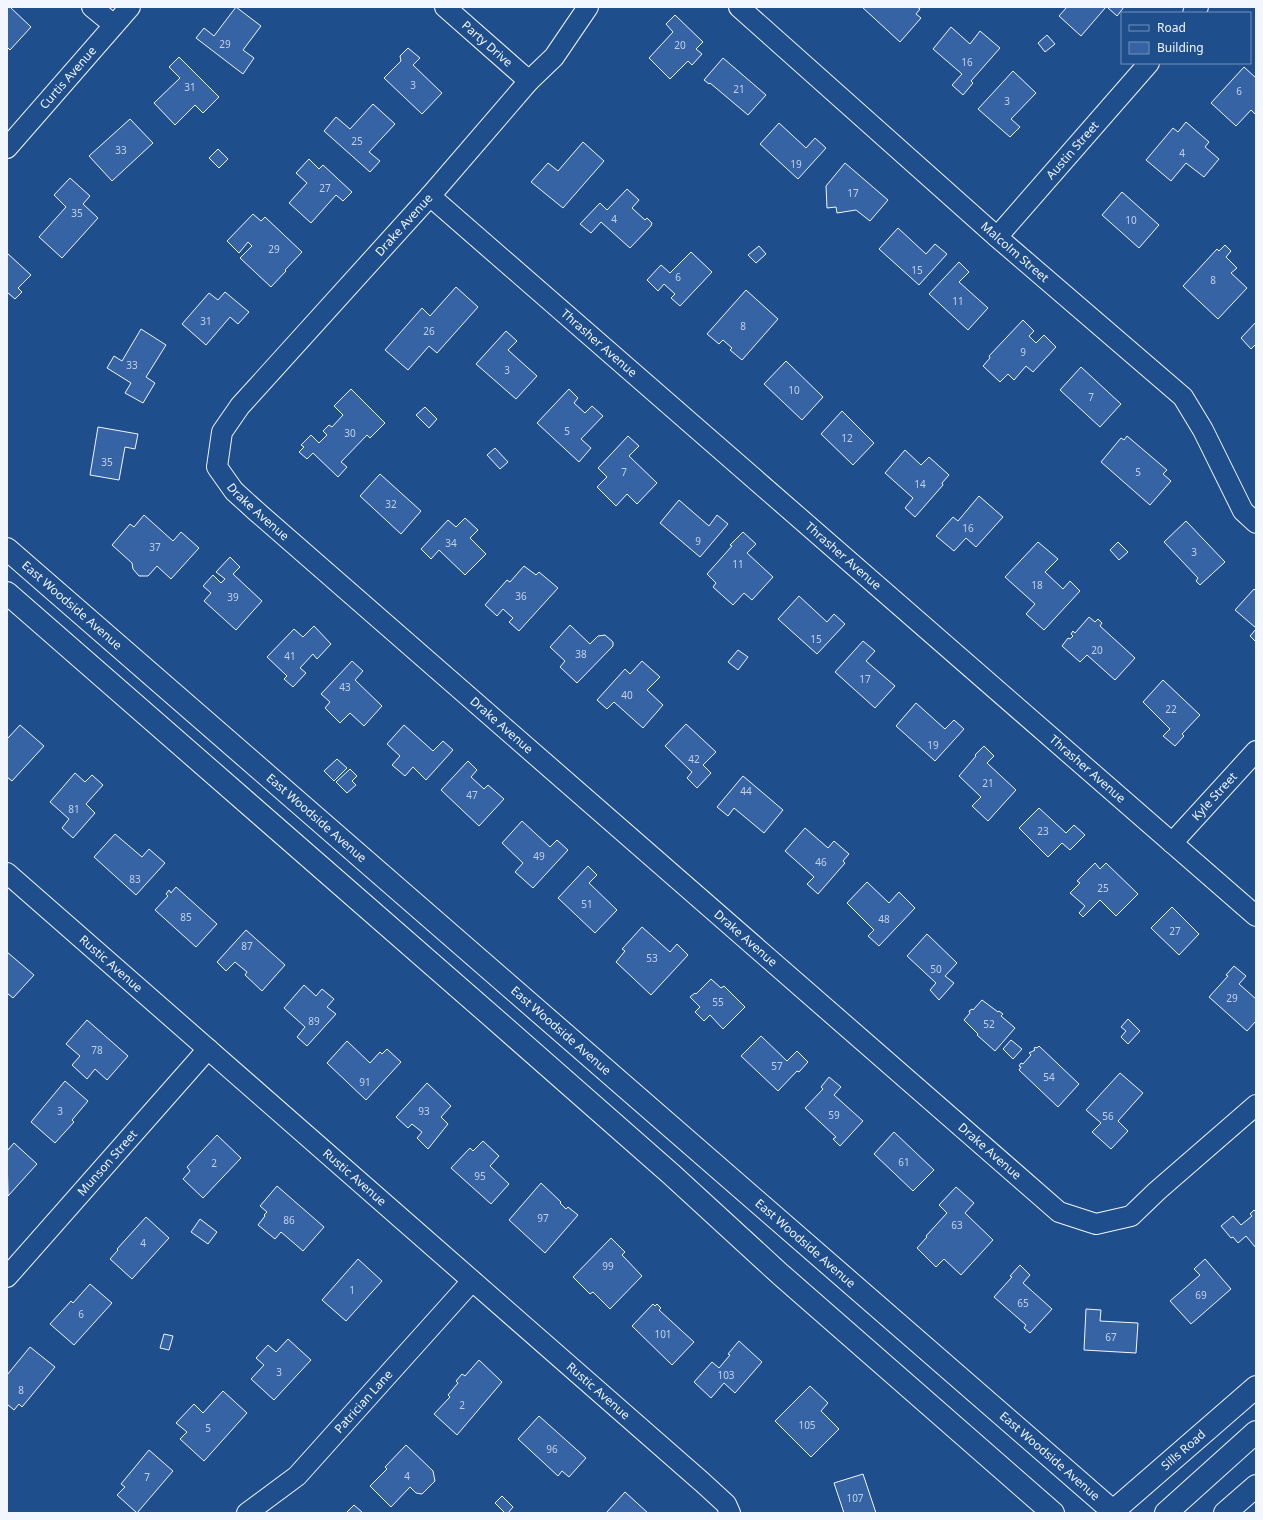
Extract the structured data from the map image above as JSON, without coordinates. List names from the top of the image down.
{
  "streets": {
    "main road": ["East Woodside Avenue", "Sills Road"],
    "street": [
      "Party Drive",
      "Curtis Avenue",
      "Austin Street",
      "Drake Avenue",
      "Malcolm Street",
      "Thrasher Avenue",
      "Kyle Street",
      "Rustic Avenue",
      "Munson Street",
      "Patrician Lane"
    ]
  },
  "crossings": [
    ["Party Drive", "Drake Avenue"],
    ["Austin Street", "Malcolm Street"],
    ["Drake Avenue", "Thrasher Avenue"],
    ["Thrasher Avenue", "Kyle Street"],
    ["East Woodside Avenue", "Sills Road"],
    ["Rustic Avenue", "Munson Street"],
    ["Rustic Avenue", "Patrician Lane"]
  ],
  "house_numbers": [
    "29",
    "20",
    "16",
    "3",
    "31",
    "21",
    "6",
    "3",
    "25",
    "33",
    "4",
    "19",
    "27",
    "17",
    "35",
    "4",
    "10",
    "29",
    "15",
    "6",
    "8",
    "11",
    "31",
    "8",
    "26",
    "9",
    "33",
    "3",
    "10",
    "7",
    "5",
    "30",
    "12",
    "35",
    "7",
    "5",
    "14",
    "32",
    "16",
    "9",
    "34",
    "37",
    "3",
    "11",
    "18",
    "36",
    "39",
    "15",
    "20",
    "38",
    "41",
    "17",
    "43",
    "40",
    "22",
    "19",
    "42",
    "21",
    "44",
    "47",
    "81",
    "23",
    "49",
    "46",
    "83",
    "25",
    "51",
    "85",
    "48",
    "27",
    "87",
    "53",
    "50",
    "29",
    "55",
    "89",
    "52",
    "78",
    "57",
    "54",
    "91",
    "3",
    "93",
    "59",
    "56",
    "61",
    "2",
    "95",
    "97",
    "86",
    "63",
    "4",
    "99",
    "1",
    "69",
    "65",
    "6",
    "101",
    "67",
    "3",
    "103",
    "8",
    "2",
    "105",
    "5",
    "96",
    "4",
    "7",
    "107"
  ],
  "legend": ["Road", "Building"]
}
